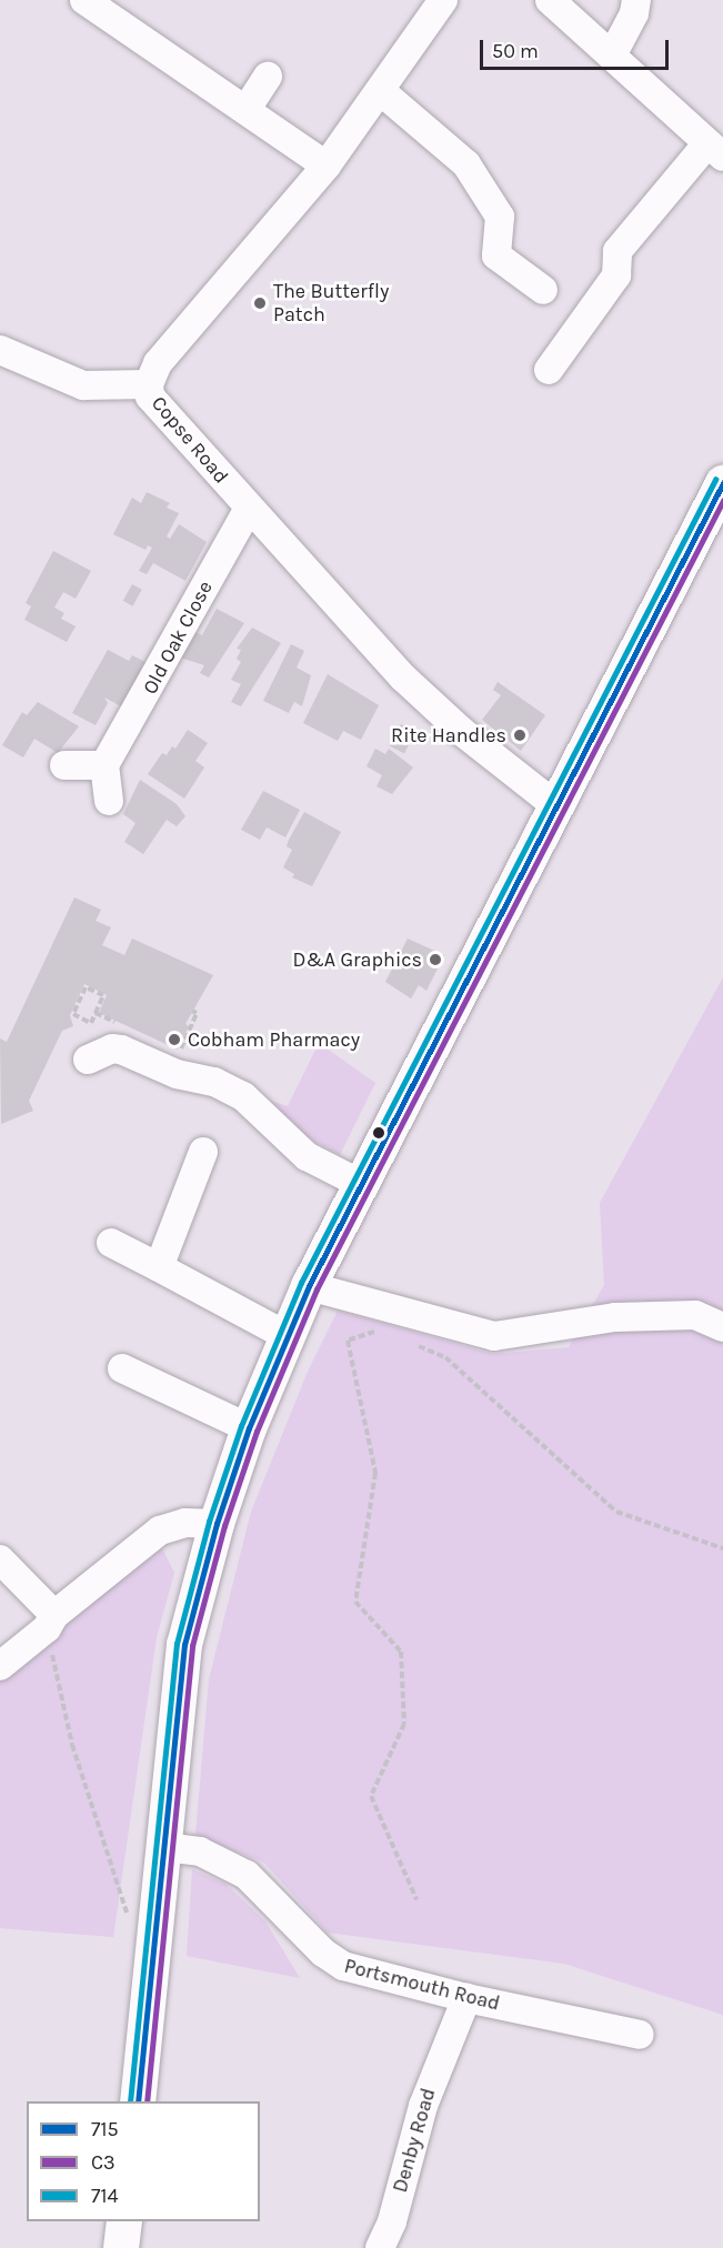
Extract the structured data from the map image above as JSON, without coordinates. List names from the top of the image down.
{
  "streets": {
    "street": [
      "Copse Road",
      "Old Oak Close",
      "Portsmouth Road",
      "Denby Road"
    ]
  },
  "crossings": [
    ["Copse Road", "Old Oak Close"],
    ["Portsmouth Road", "Denby Road"]
  ],
  "places": [
    "The Butterfly Patch",
    "Rite Handles",
    "D&A Graphics",
    "Cobham Pharmacy"
  ],
  "lines": ["transit line 714", "transit line 715", "transit line C3"],
  "legend": ["715", "C3", "714"],
  "scale_bar": "50 m"
}
